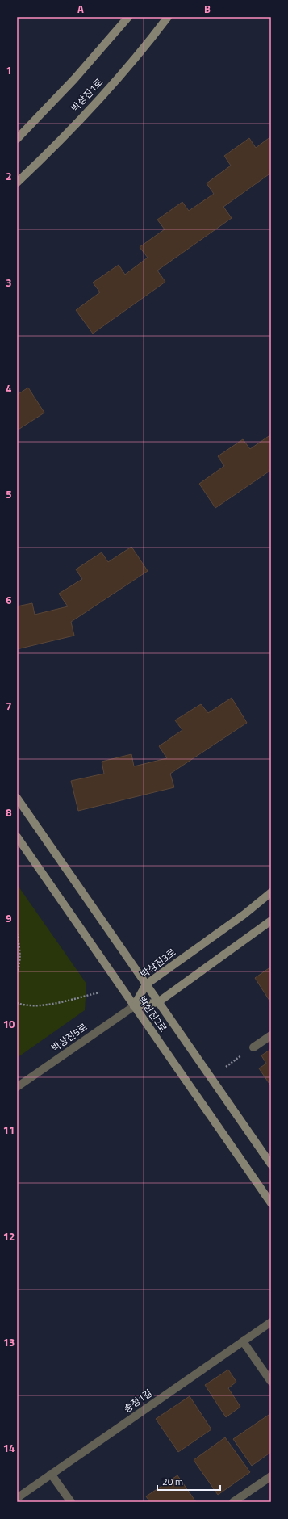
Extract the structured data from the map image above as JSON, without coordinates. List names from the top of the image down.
{
  "streets": {
    "street": [
      "박상진1로",
      "박상진3로",
      "박상진2로",
      "박상진5로",
      "송정1길"
    ]
  },
  "crossings": [
    ["박상진3로", "박상진2로"],
    ["박상진3로", "박상진5로"],
    ["박상진2로", "박상진5로"]
  ],
  "scale_bar": "20 m",
  "grid": {
    "columns": ["A", "B"],
    "rows": [
      "1",
      "2",
      "3",
      "4",
      "5",
      "6",
      "7",
      "8",
      "9",
      "10",
      "11",
      "12",
      "13",
      "14"
    ]
  }
}
